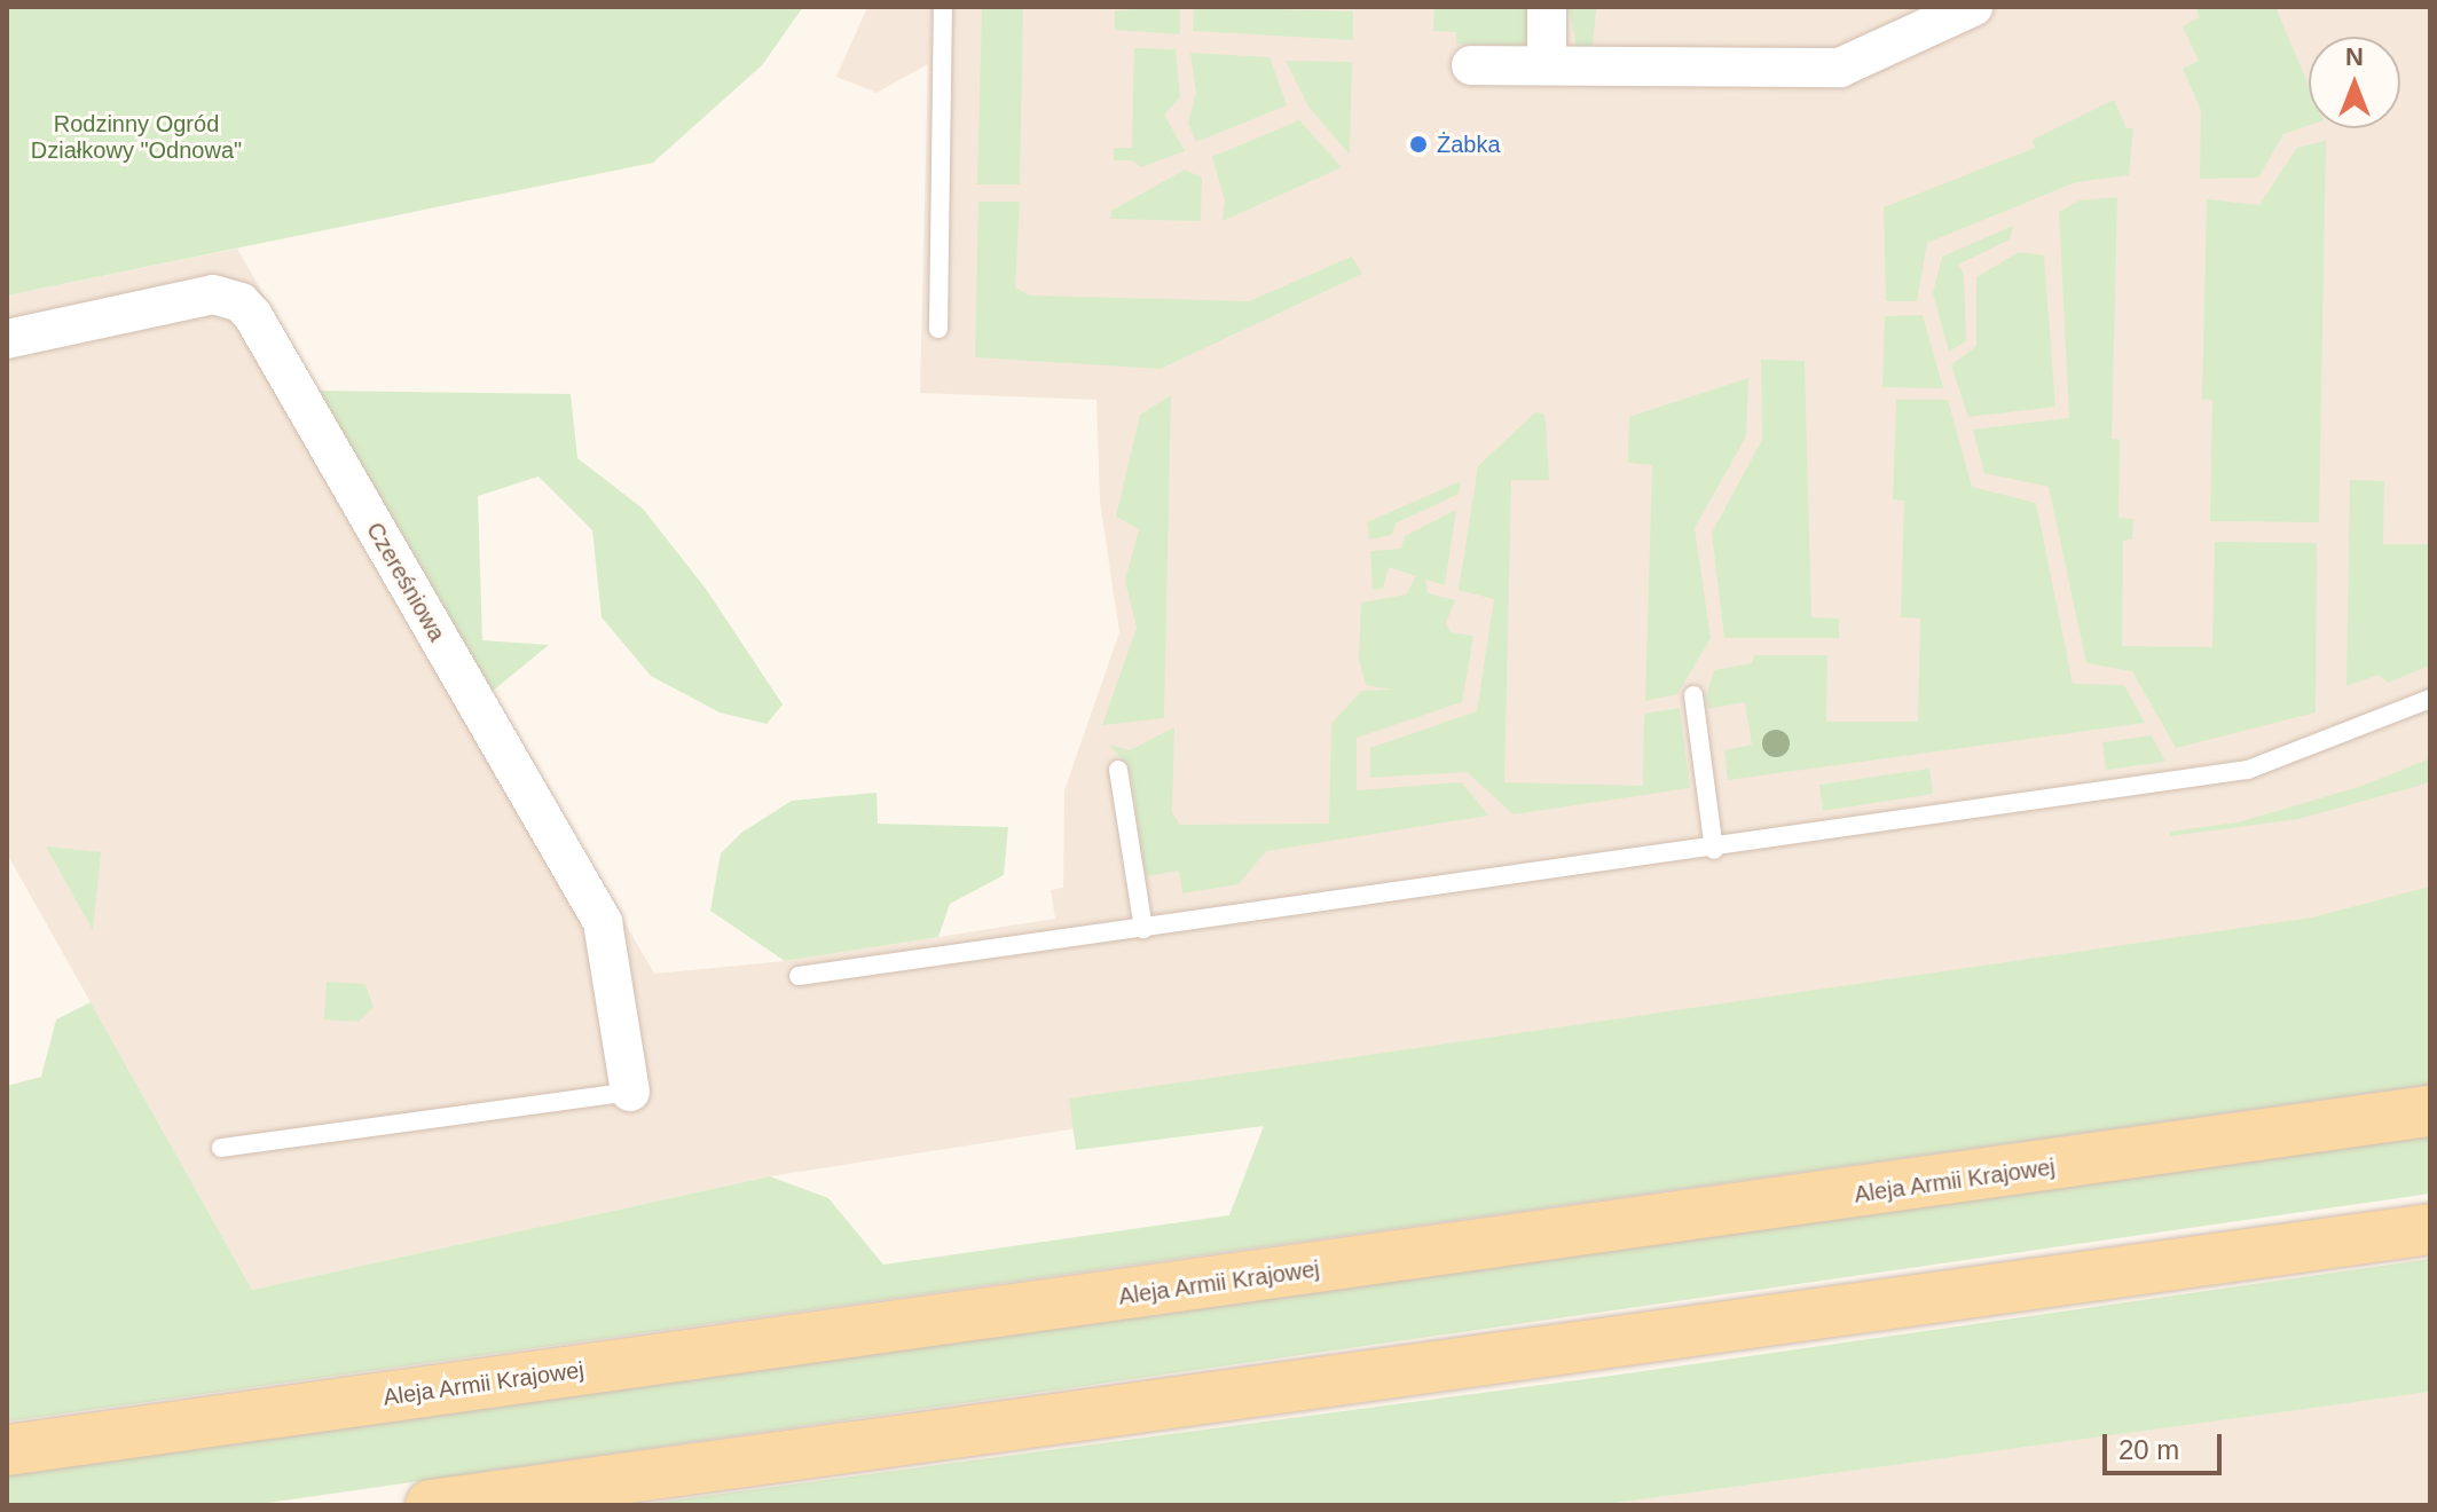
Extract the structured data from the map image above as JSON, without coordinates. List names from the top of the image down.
{
  "streets": {
    "main road": ["Aleja Armii Krajowej"],
    "street": ["Czereśniowa"]
  },
  "parks": ["Rodzinny Ogród Działkowy \"Odnowa\""],
  "places": ["Żabka"],
  "scale_bar": "20 m",
  "north": "top"
}
